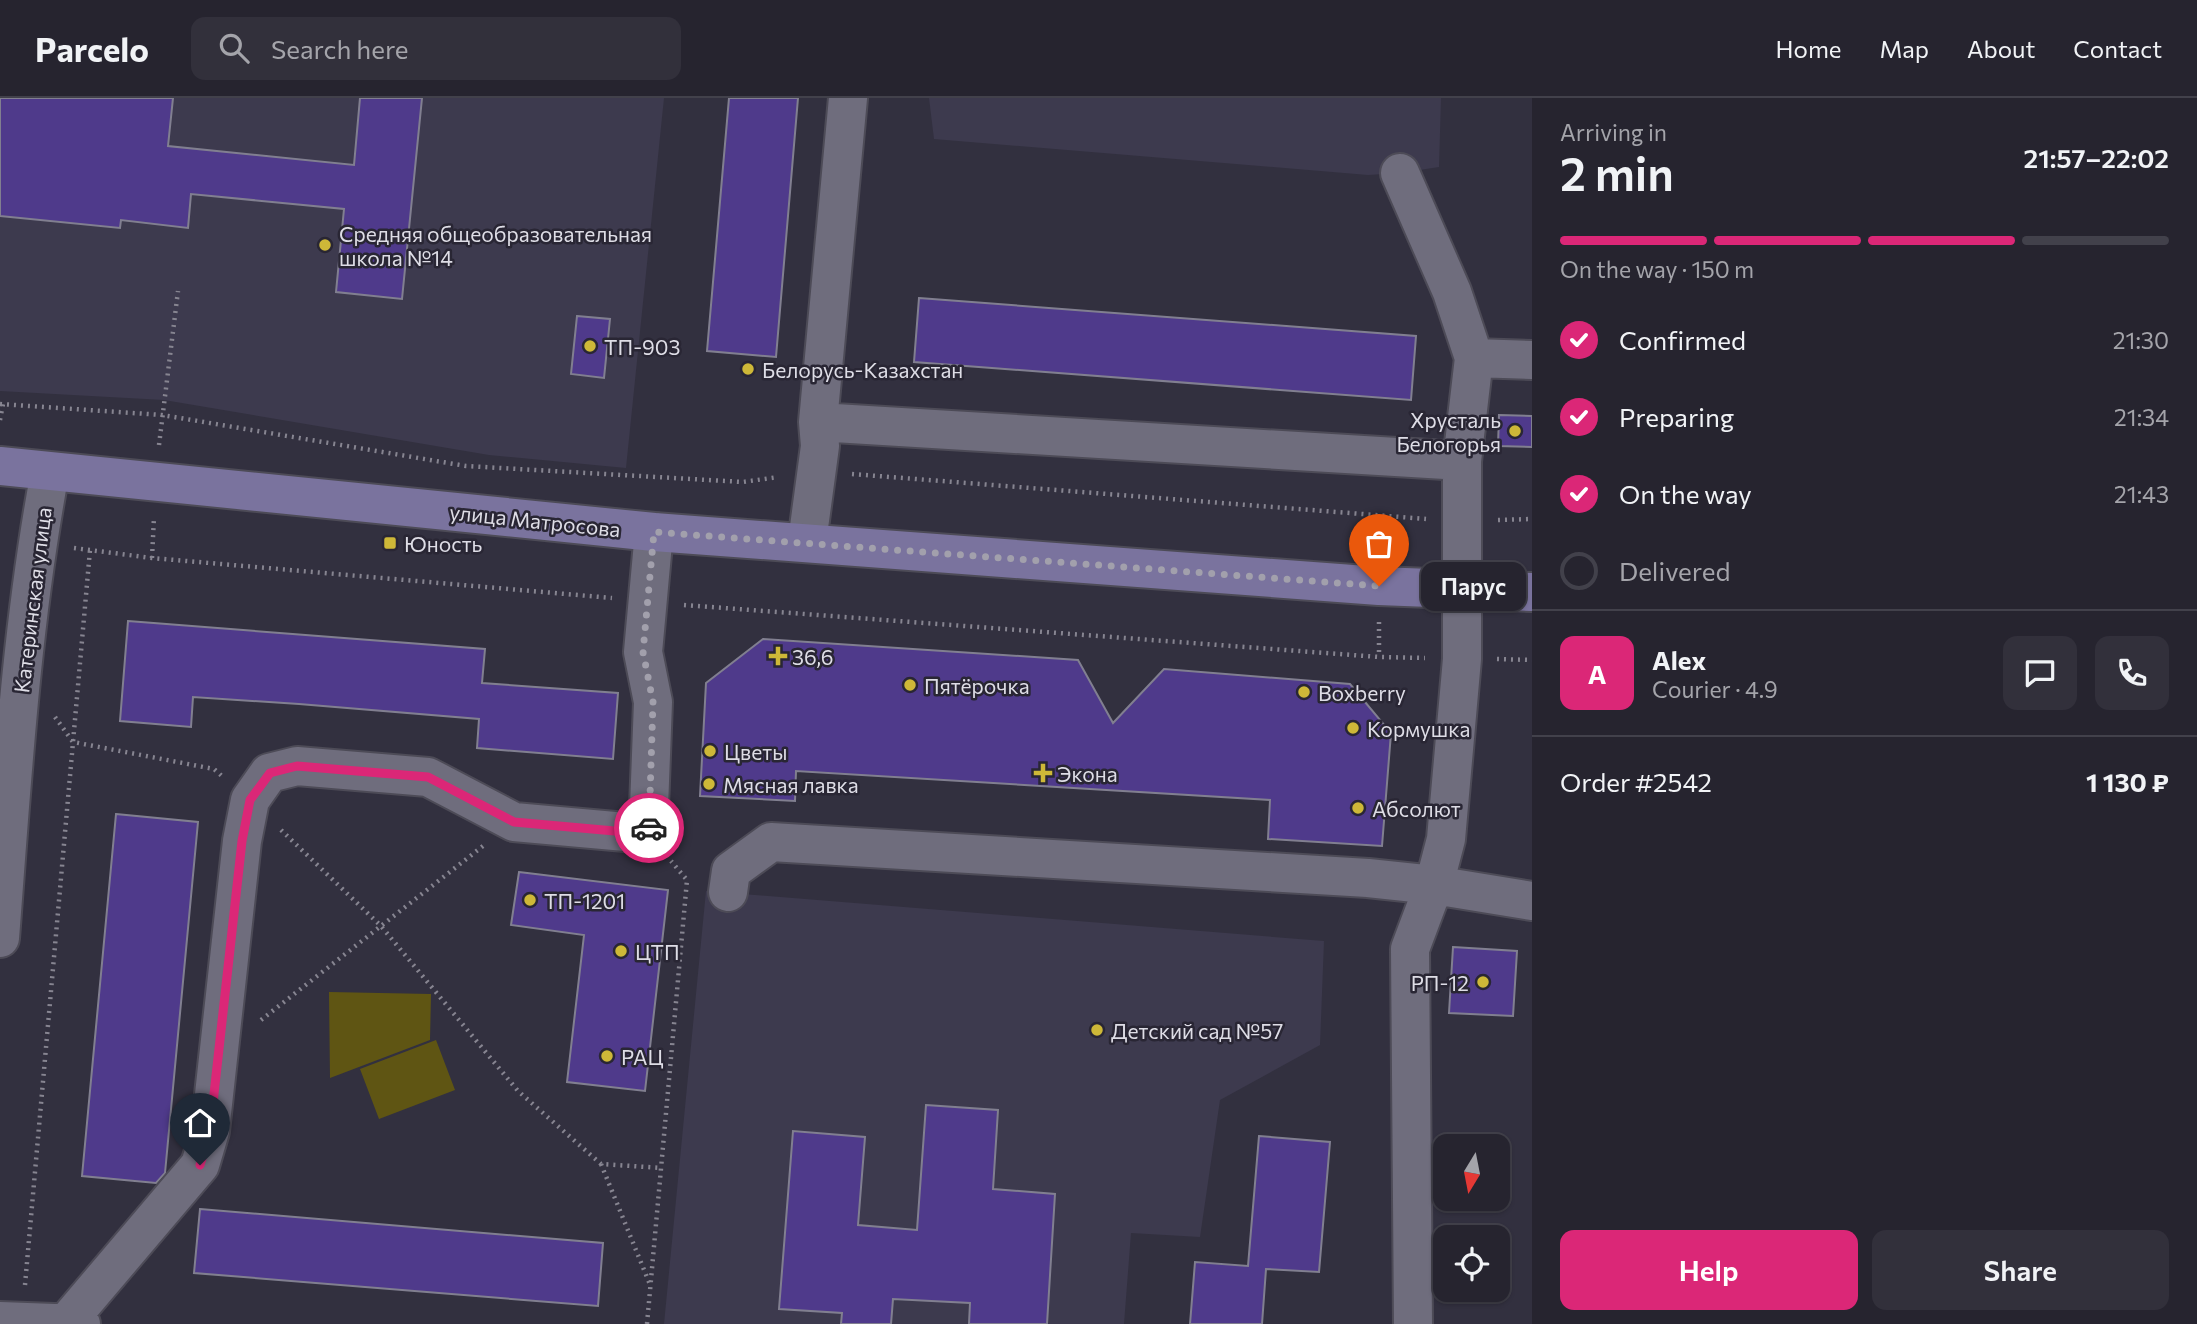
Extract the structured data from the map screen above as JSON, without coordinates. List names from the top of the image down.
{
  "streets": {
    "main road": ["улица Матросова"],
    "street": ["Катеринская улица"]
  },
  "crossings": [
    ["улица Матросова", "Катеринская улица"]
  ],
  "places": {
    "other": [
      "Средняя общеобразовательная школа №14",
      "ТП-903",
      "Белорусь-Казахстан",
      "Хрусталь Белогорья",
      "Парус",
      "Пятёрочка",
      "Boxberry",
      "Кормушка",
      "Цветы",
      "Мясная лавка",
      "Абсолют",
      "ТП-1201",
      "ЦТП",
      "РП-12",
      "Детский сад №57",
      "РАЦ"
    ],
    "transit": ["Юность"],
    "health": ["36,6", "Экона"]
  },
  "north": "bottom",
  "page": {
    "header": "Parcelo",
    "search": "Search here",
    "nav": [
      "Home",
      "Map",
      "About",
      "Contact"
    ],
    "heading": ["2 min", "Arriving in", "21:57–22:02"],
    "panel": [
      "Alex",
      "Courier · 4.9",
      "Order #2542",
      "1 130 ₽"
    ],
    "bar": "On the way · 150 m",
    "list": [
      ["Confirmed", "21:30"],
      ["Preparing", "21:34"],
      ["On the way", "21:43"],
      "Delivered"
    ],
    "bubble": "Парус",
    "round": "A",
    "buttons": ["Help", "Share"]
  }
}
